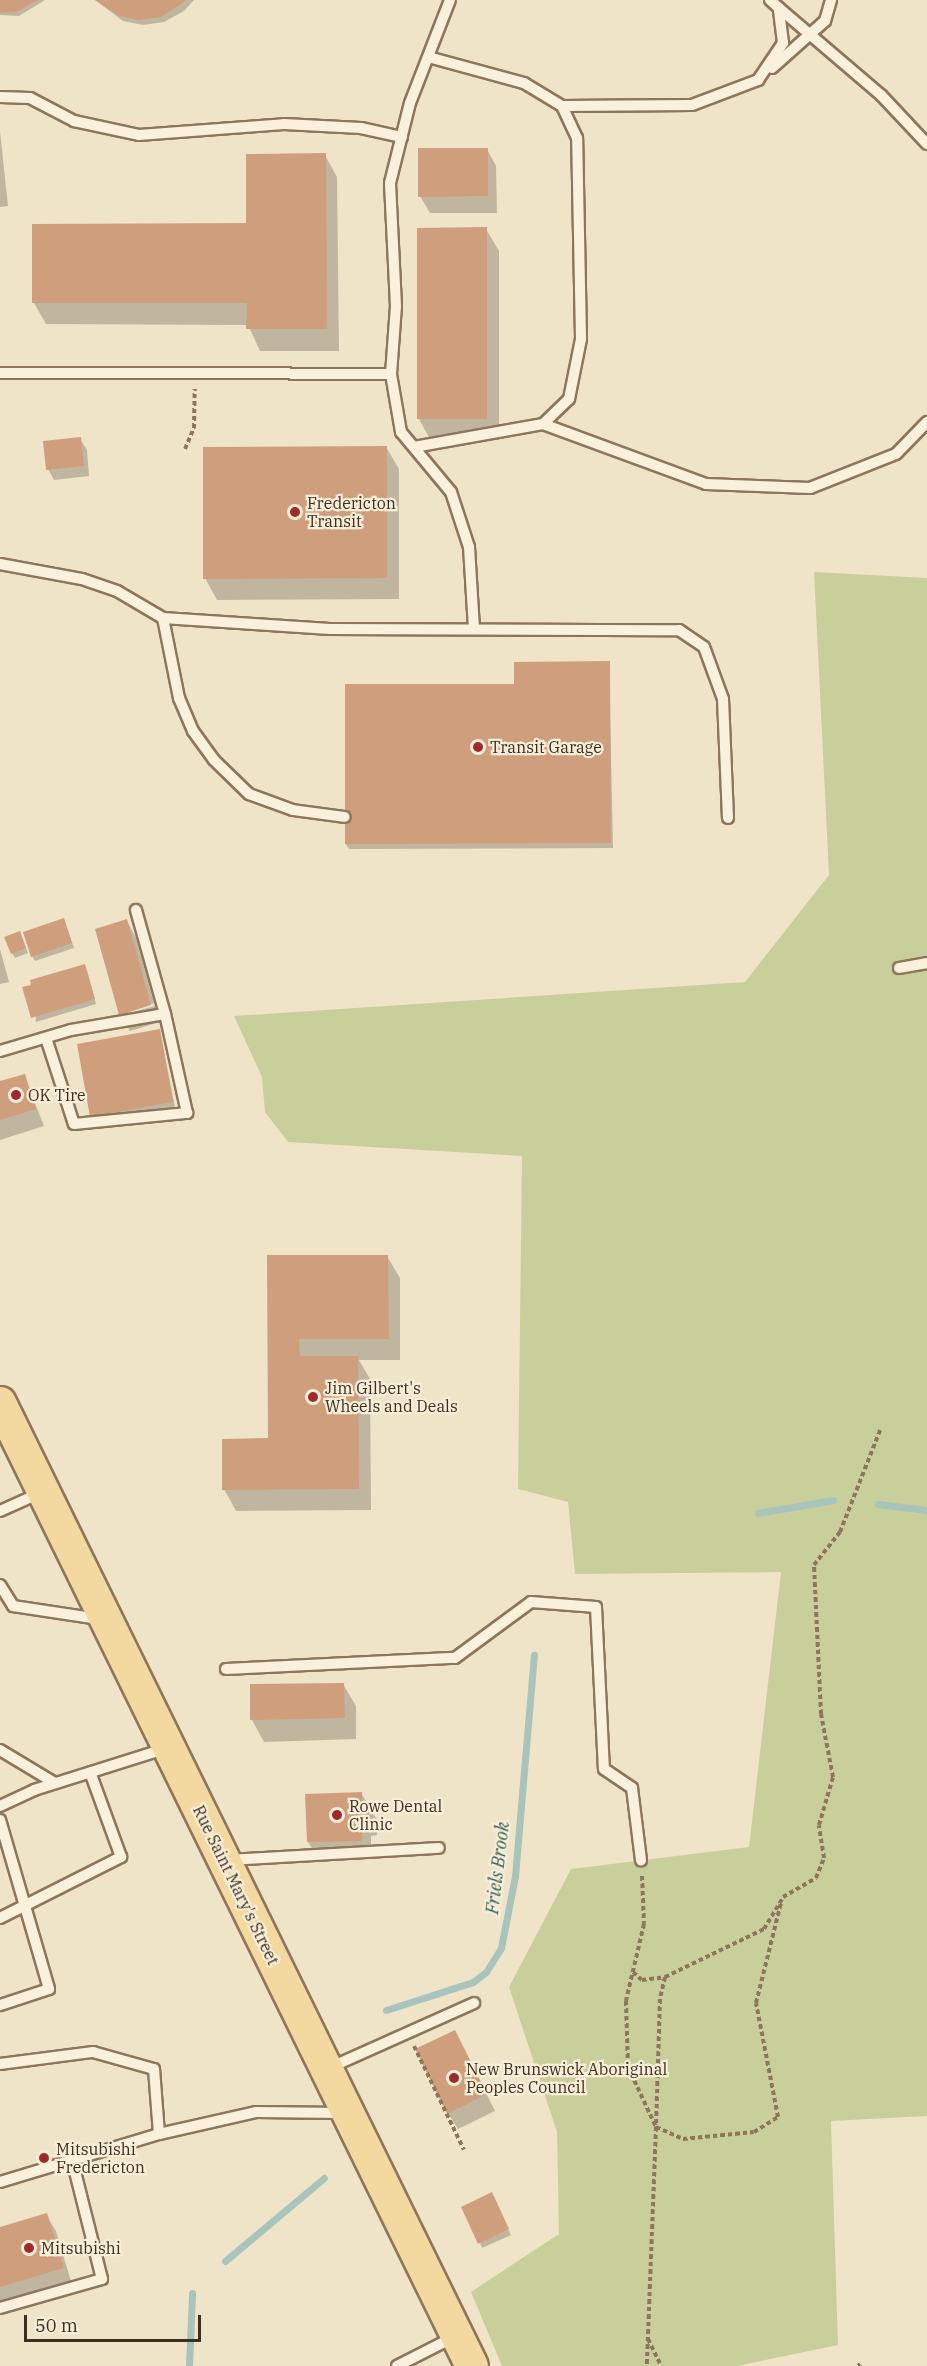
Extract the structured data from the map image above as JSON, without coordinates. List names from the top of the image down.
{
  "streets": {
    "main road": ["Rue Saint Mary's Street"]
  },
  "water": ["Friels Brook"],
  "places": [
    "Fredericton Transit",
    "Transit Garage",
    "OK Tire",
    "Jim Gilbert's Wheels and Deals",
    "Rowe Dental Clinic",
    "New Brunswick Aboriginal Peoples Council",
    "Mitsubishi Fredericton",
    "Mitsubishi"
  ],
  "scale_bar": "50 m"
}
